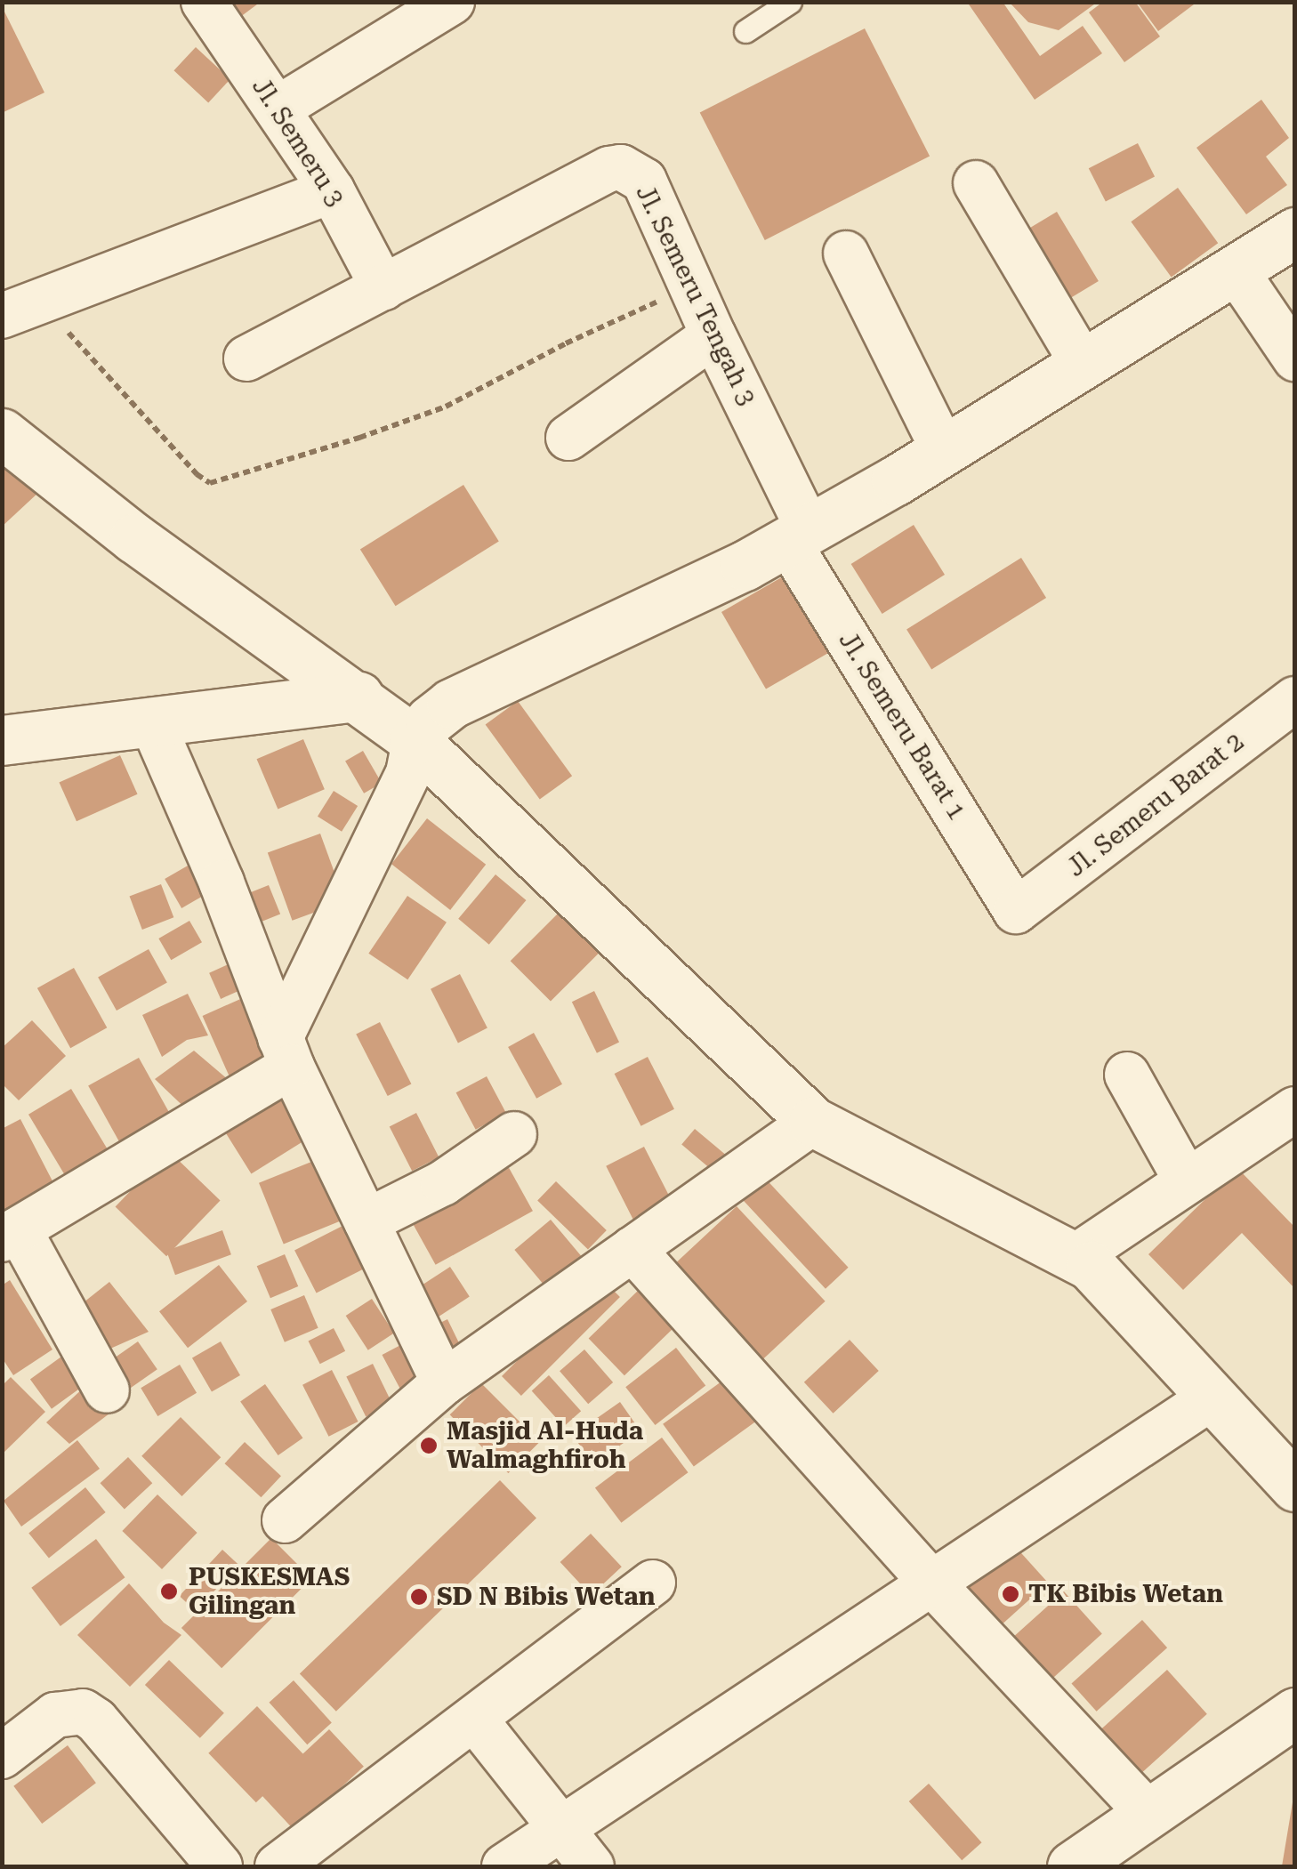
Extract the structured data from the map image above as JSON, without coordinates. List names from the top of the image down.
{
  "streets": {
    "street": [
      "Jl. Semeru 3",
      "Jl. Semeru Tengah 3",
      "Jl. Semeru Barat 1",
      "Jl. Semeru Barat 2"
    ]
  },
  "crossings": [
    ["Jl. Semeru 3", "Jl. Semeru Tengah 3"],
    ["Jl. Semeru Tengah 3", "Jl. Semeru Barat 1"],
    ["Jl. Semeru Barat 1", "Jl. Semeru Barat 2"]
  ],
  "places": [
    "Masjid Al-Huda Walmaghfiroh",
    "PUSKESMAS Gilingan",
    "TK Bibis Wetan",
    "SD N Bibis Wetan"
  ]
}
